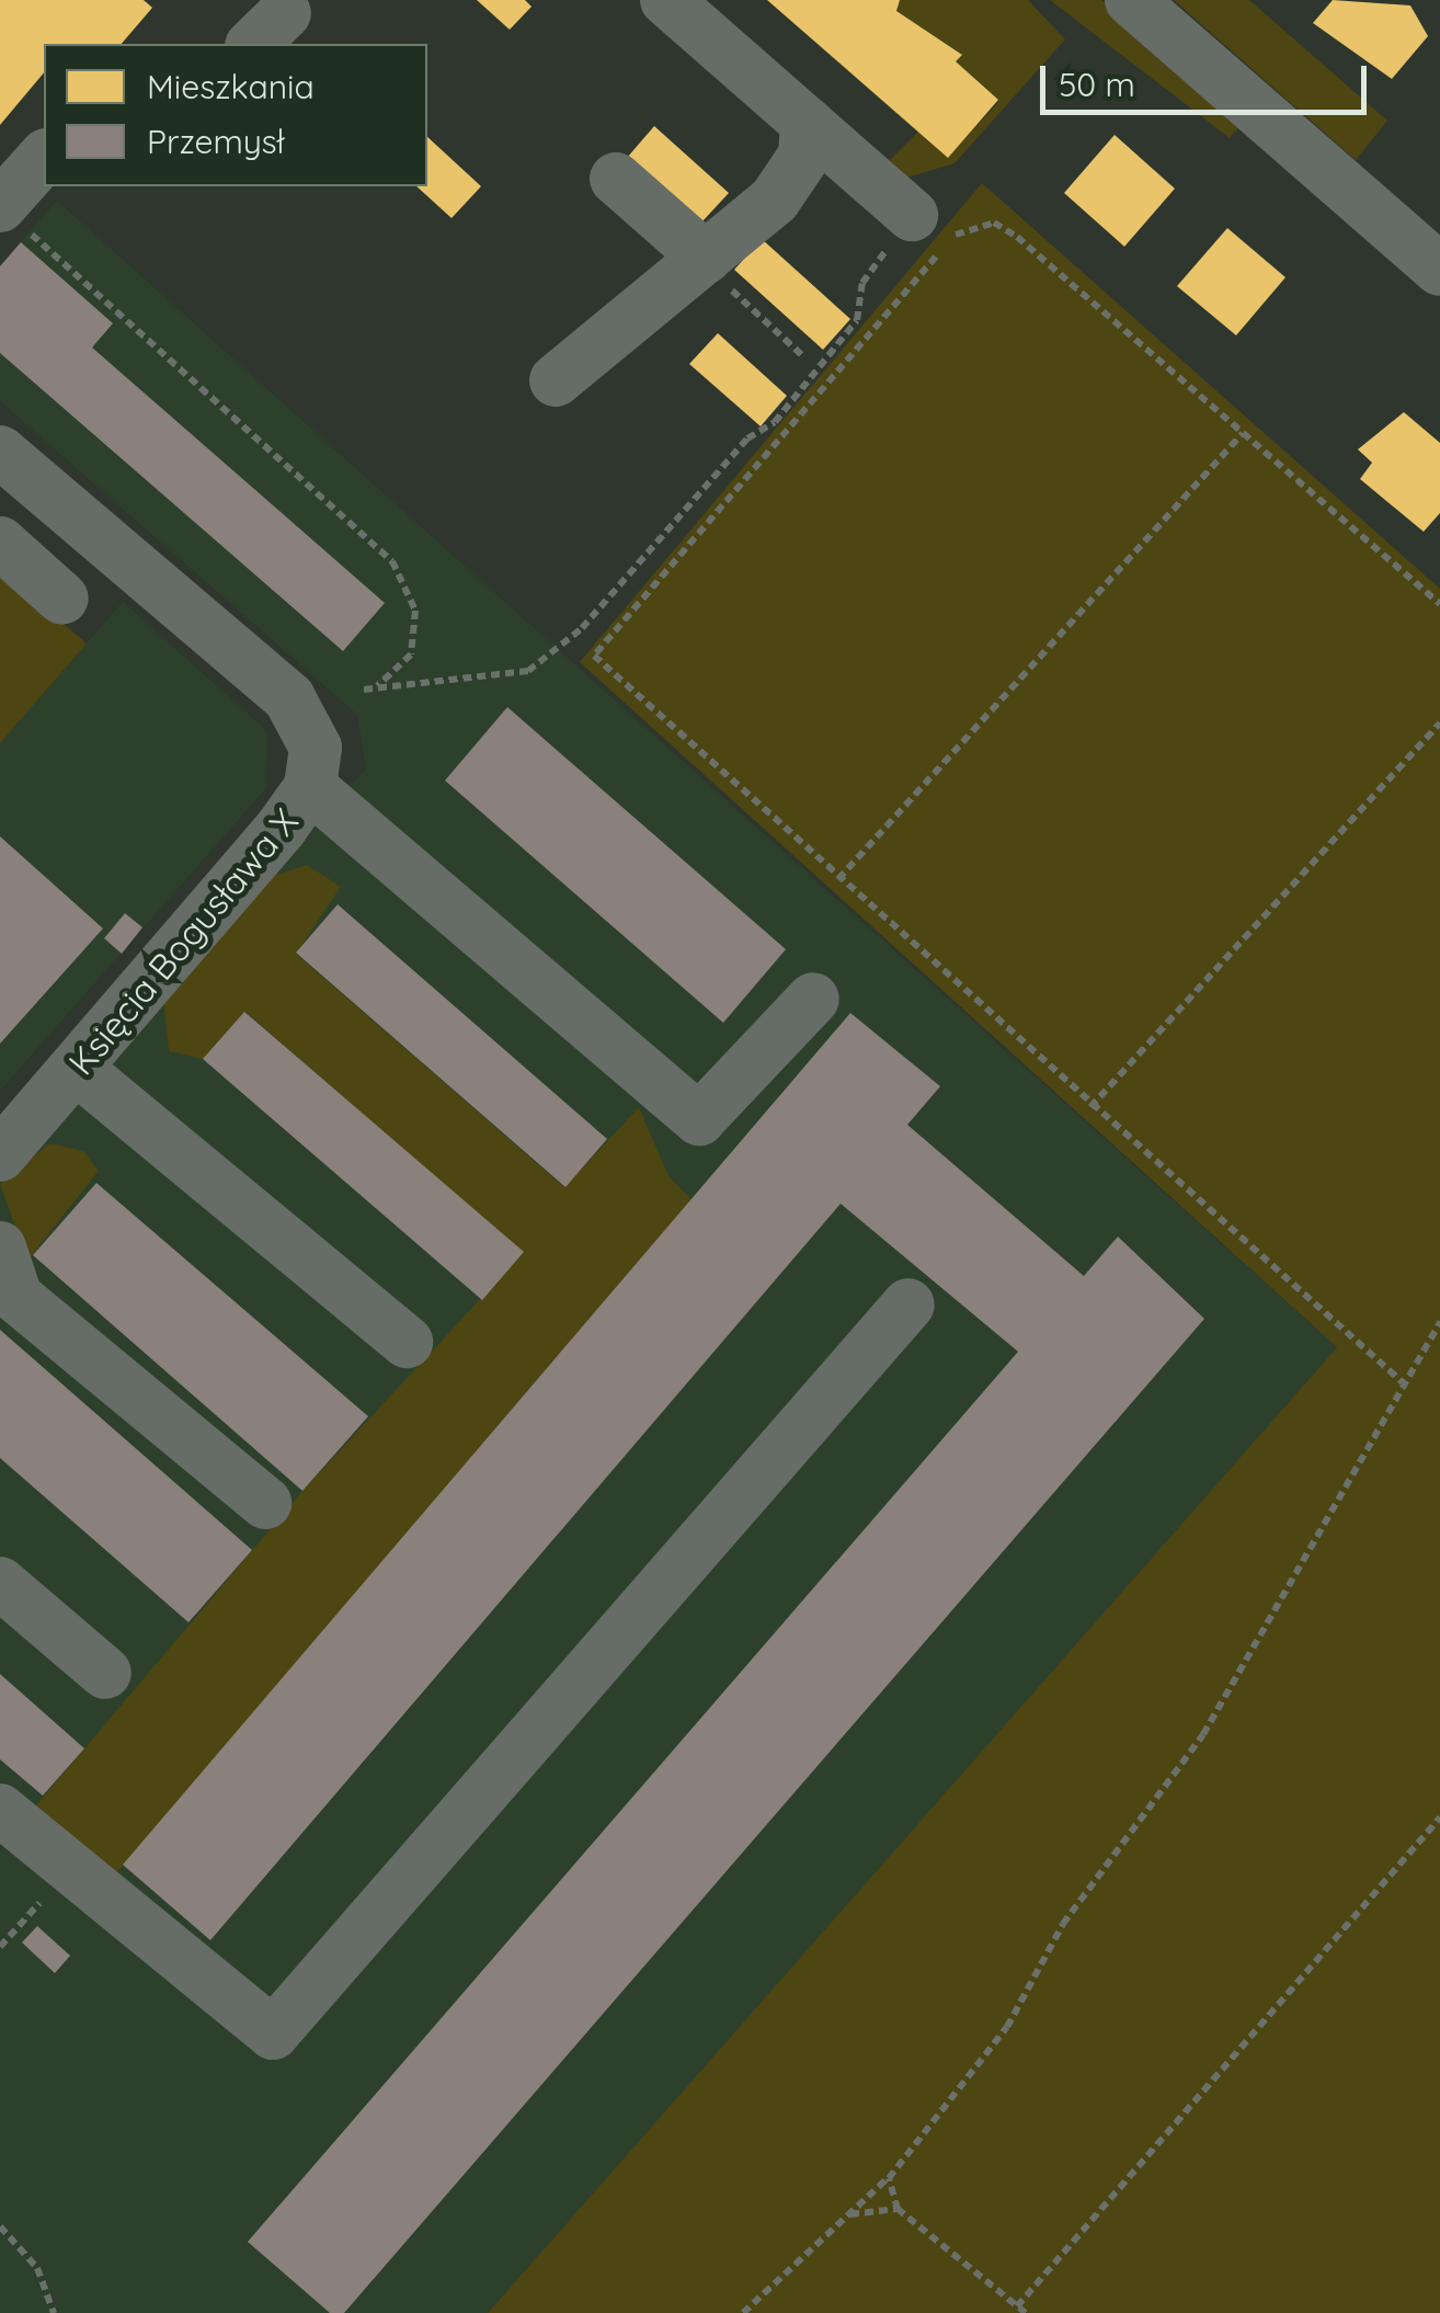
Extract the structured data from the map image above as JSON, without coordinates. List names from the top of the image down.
{
  "streets": {
    "street": ["Księcia Bogusława X"]
  },
  "legend": ["Mieszkania", "Przemysł"],
  "scale_bar": "50 m"
}
